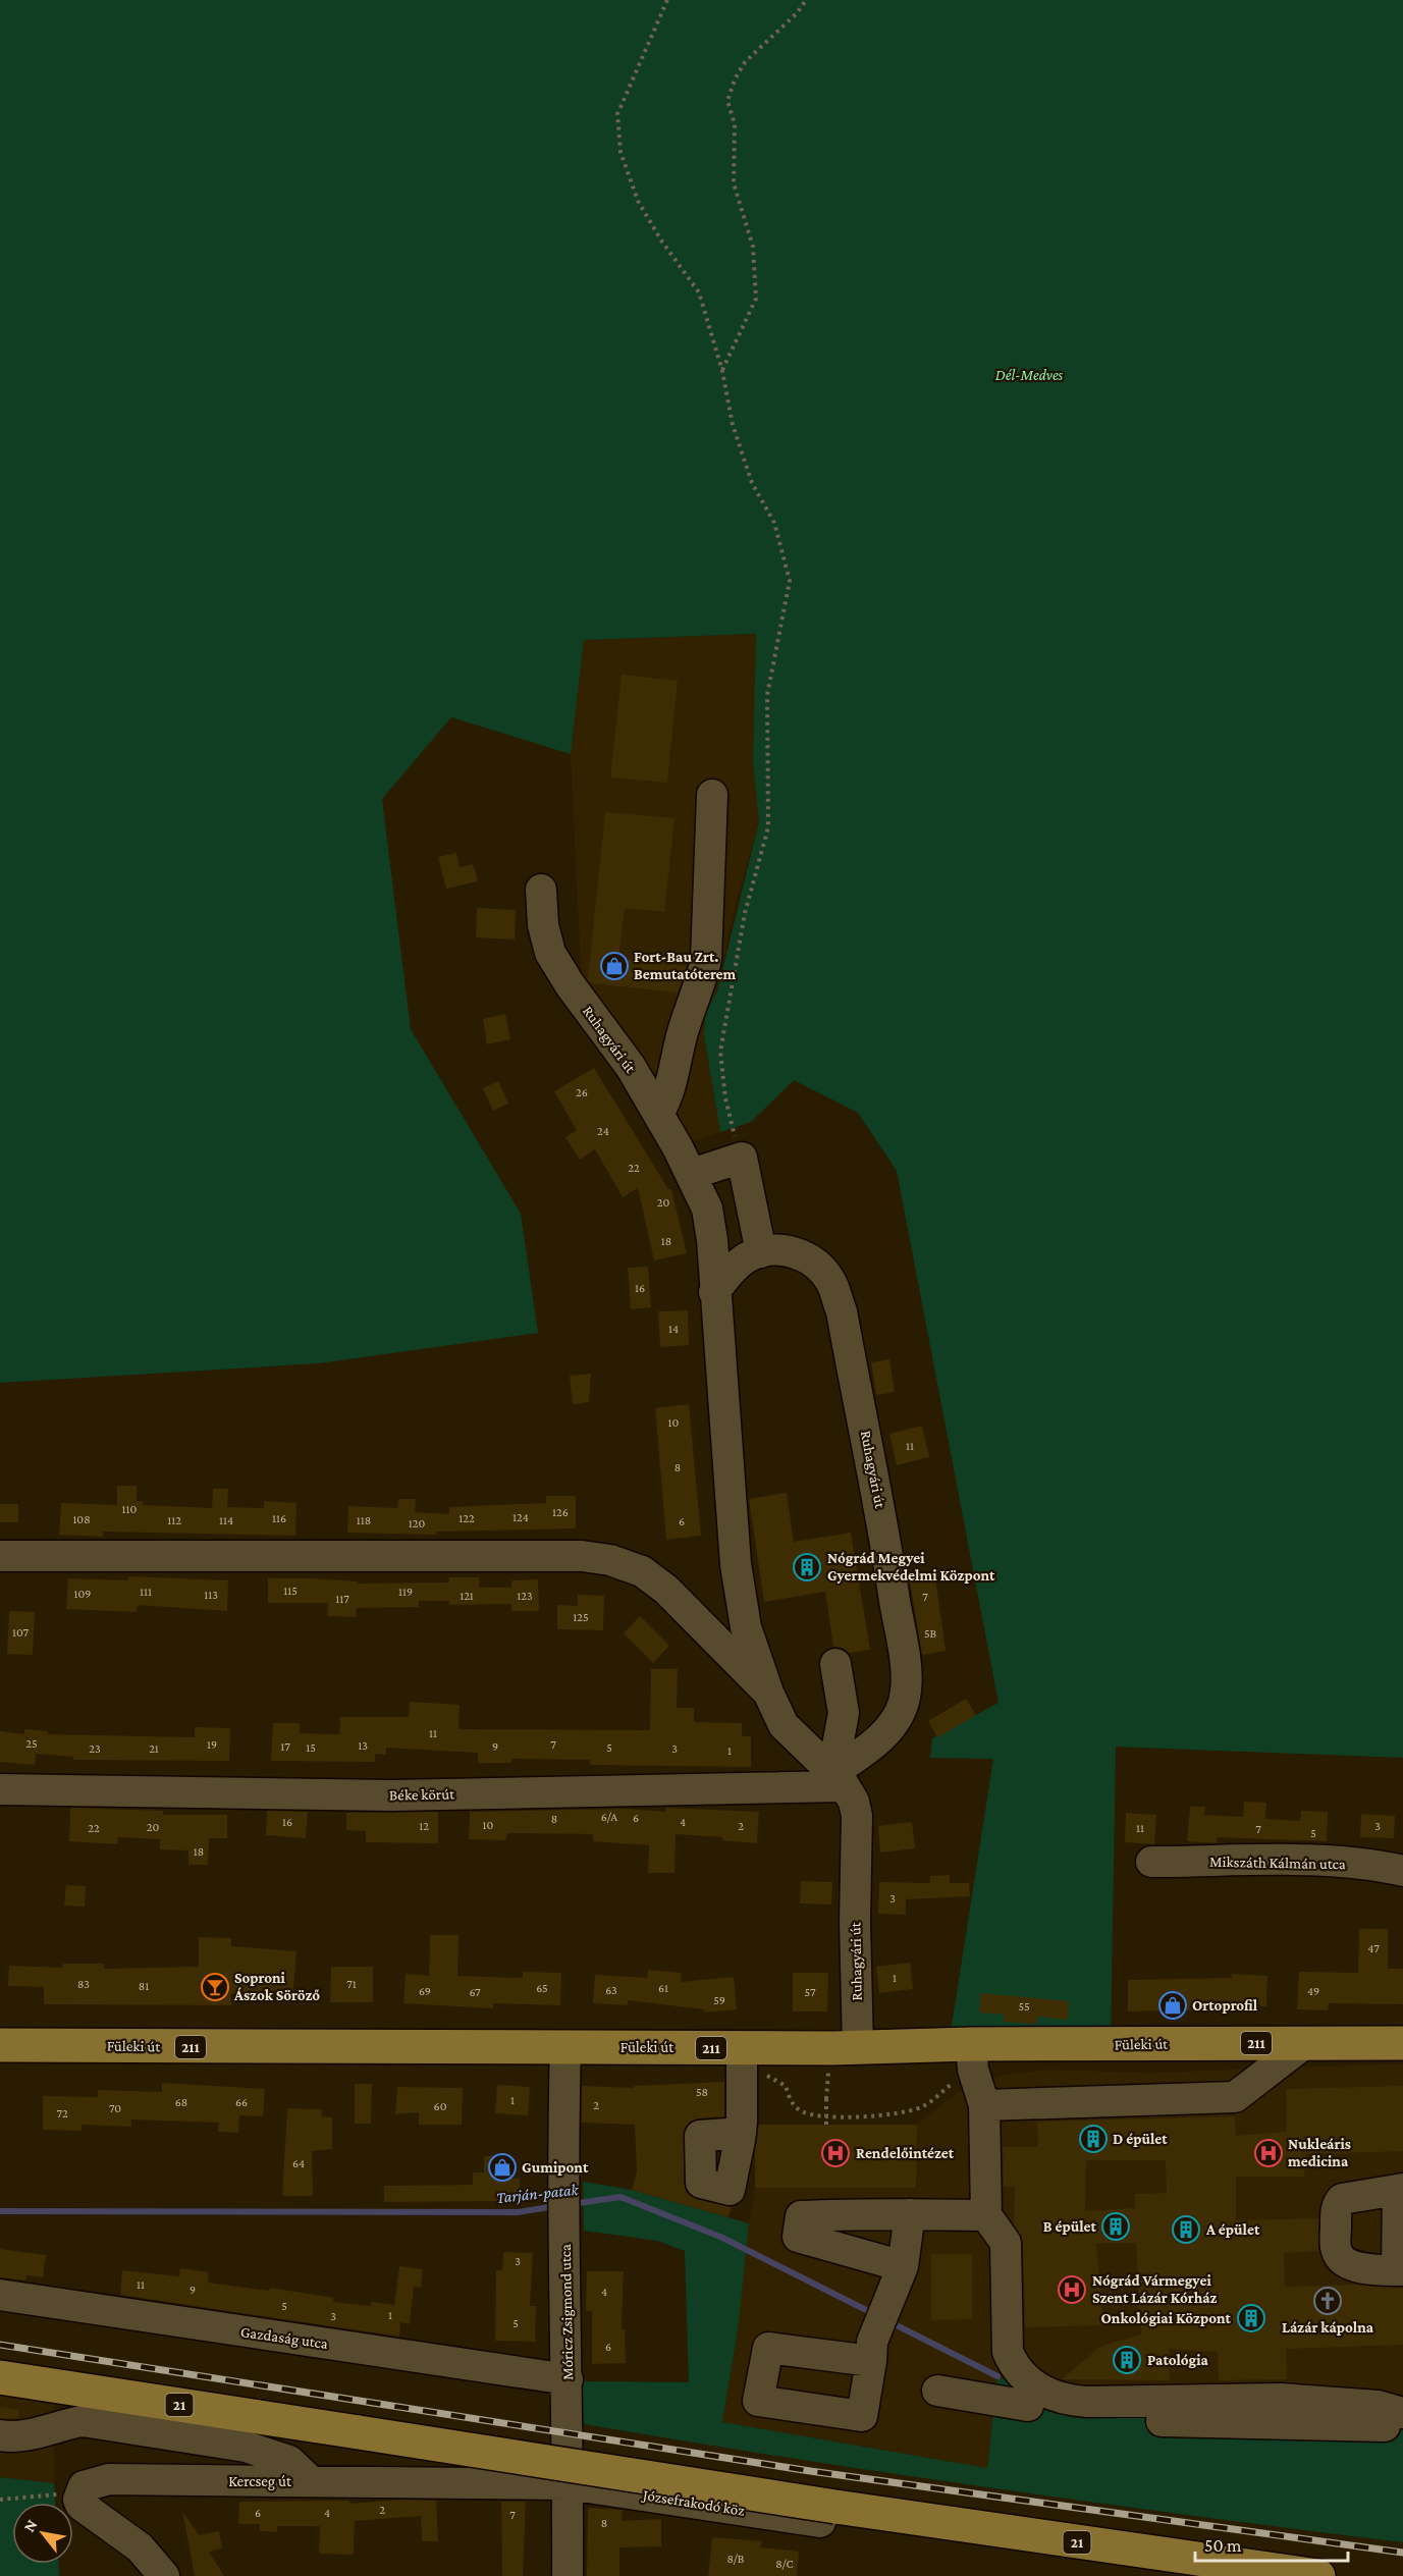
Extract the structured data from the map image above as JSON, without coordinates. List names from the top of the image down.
{
  "streets": {
    "main road": ["211", "Füleki út", "21"],
    "street": [
      "Ruhagyári út",
      "Béke körút",
      "Mikszáth Kálmán utca",
      "Móricz Zsigmond utca",
      "Gazdaság utca",
      "Kercseg út",
      "Józsefrakodó köz"
    ]
  },
  "crossings": [
    ["Ruhagyári út", "Béke körút"],
    ["Ruhagyári út", "Füleki út"],
    ["Füleki út", "Móricz Zsigmond utca"],
    ["Móricz Zsigmond utca", "Gazdaság utca"],
    ["Móricz Zsigmond utca", "Kercseg út"],
    ["Móricz Zsigmond utca", "Józsefrakodó köz"],
    ["21", "Józsefrakodó köz"],
    ["Kercseg út", "Józsefrakodó köz"]
  ],
  "water": ["Tarján-patak"],
  "parks": ["Dél-Medves"],
  "places": {
    "shop": ["Fort-Bau Zrt. Bemutatóterem", "Ortoprofil", "Gumipont"],
    "building": [
      "Nógrád Megyei Gyermekvédelmi Központ",
      "D épület",
      "B épület",
      "A épület",
      "Onkológiai Központ",
      "Patológia"
    ],
    "bar": ["Soproni Ászok Söröző"],
    "hospital": ["Rendelőintézet", "Nukleáris medicina", "Nógrád Vármegyei Szent Lázár Kórház"],
    "church": ["Lázár kápolna"]
  },
  "house_numbers": [
    "26",
    "24",
    "22",
    "20",
    "18",
    "16",
    "14",
    "10",
    "11",
    "8",
    "110",
    "126",
    "124",
    "116",
    "122",
    "108",
    "112",
    "114",
    "118",
    "6",
    "120",
    "115",
    "111",
    "119",
    "109",
    "113",
    "121",
    "123",
    "7",
    "117",
    "125",
    "107",
    "5B",
    "11",
    "25",
    "19",
    "7",
    "13",
    "17",
    "9",
    "15",
    "5",
    "23",
    "21",
    "3",
    "1",
    "6/A",
    "6",
    "8",
    "16",
    "4",
    "10",
    "12",
    "2",
    "3",
    "20",
    "22",
    "11",
    "7",
    "5",
    "18",
    "3",
    "47",
    "1",
    "83",
    "71",
    "81",
    "65",
    "61",
    "63",
    "69",
    "49",
    "67",
    "57",
    "59",
    "55",
    "58",
    "1",
    "68",
    "66",
    "2",
    "60",
    "70",
    "72",
    "64",
    "3",
    "11",
    "9",
    "4",
    "5",
    "1",
    "3",
    "5",
    "6",
    "2",
    "6",
    "4",
    "7",
    "8",
    "8/B",
    "8/C"
  ],
  "scale_bar": "50 m",
  "north": "top left"
}
